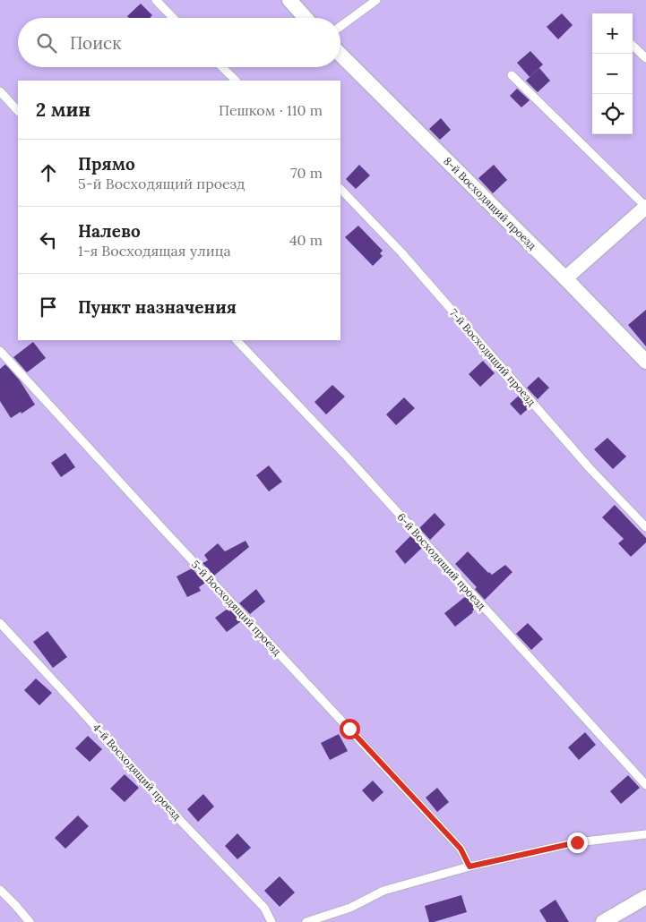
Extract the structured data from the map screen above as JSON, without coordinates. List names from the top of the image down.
{
  "streets": {
    "street": ["8-й Восходящий проезд"],
    "lane": [
      "7-й Восходящий проезд",
      "6-й Восходящий проезд",
      "5-й Восходящий проезд",
      "4-й Восходящий проезд"
    ]
  },
  "page": {
    "map_buttons": ["+", "−"],
    "search": "Поиск",
    "heading": ["2 мин", "Пешком · 110 m"],
    "list": [
      ["Прямо", "5-й Восходящий проезд", "70 m"],
      ["Налево", "1-я Восходящая улица", "40 m"],
      "Пункт назначения"
    ]
  }
}
